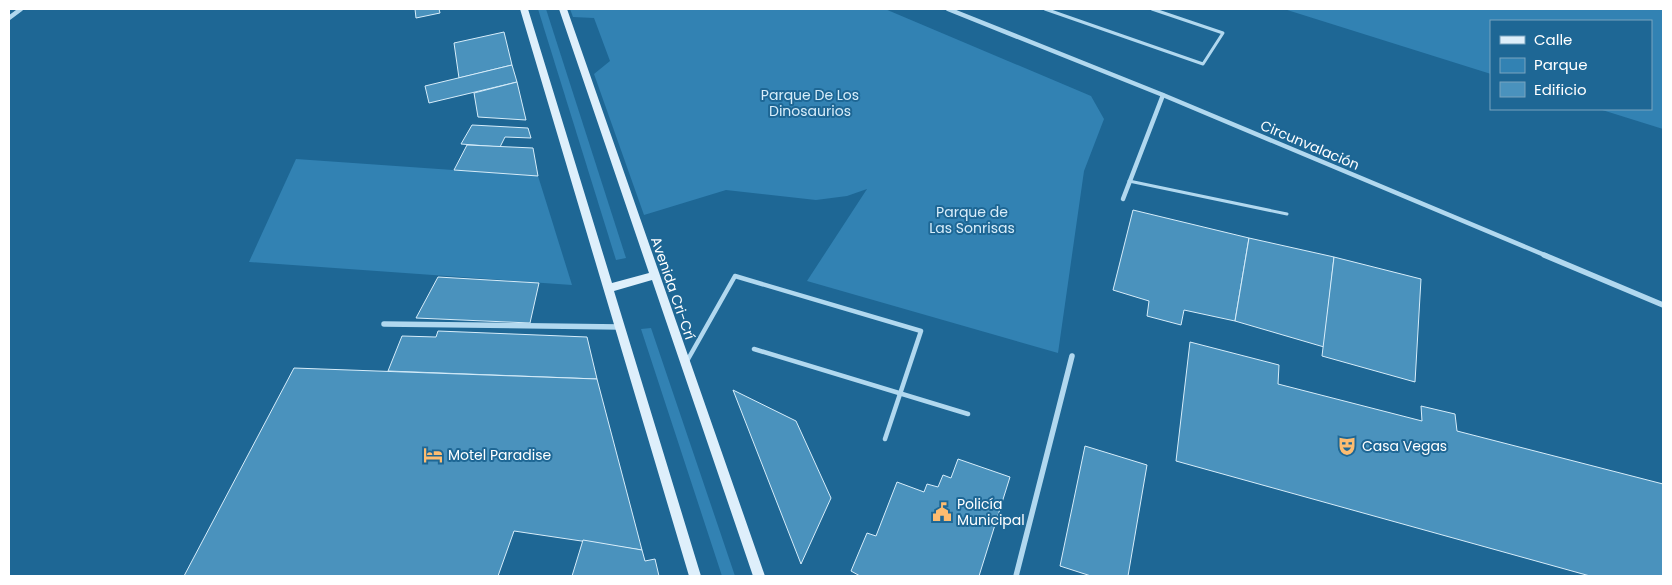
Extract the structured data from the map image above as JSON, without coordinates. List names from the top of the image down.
{
  "streets": {
    "main road": ["Avenida Cri-Crí"],
    "street": ["Circunvalación"]
  },
  "parks": ["Parque De Los Dinosaurios", "Parque de Las Sonrisas"],
  "places": {
    "theatre": ["Casa Vegas"],
    "hotel": ["Motel Paradise"],
    "public building": ["Policía Municipal"]
  },
  "legend": ["Calle", "Parque", "Edificio"]
}
